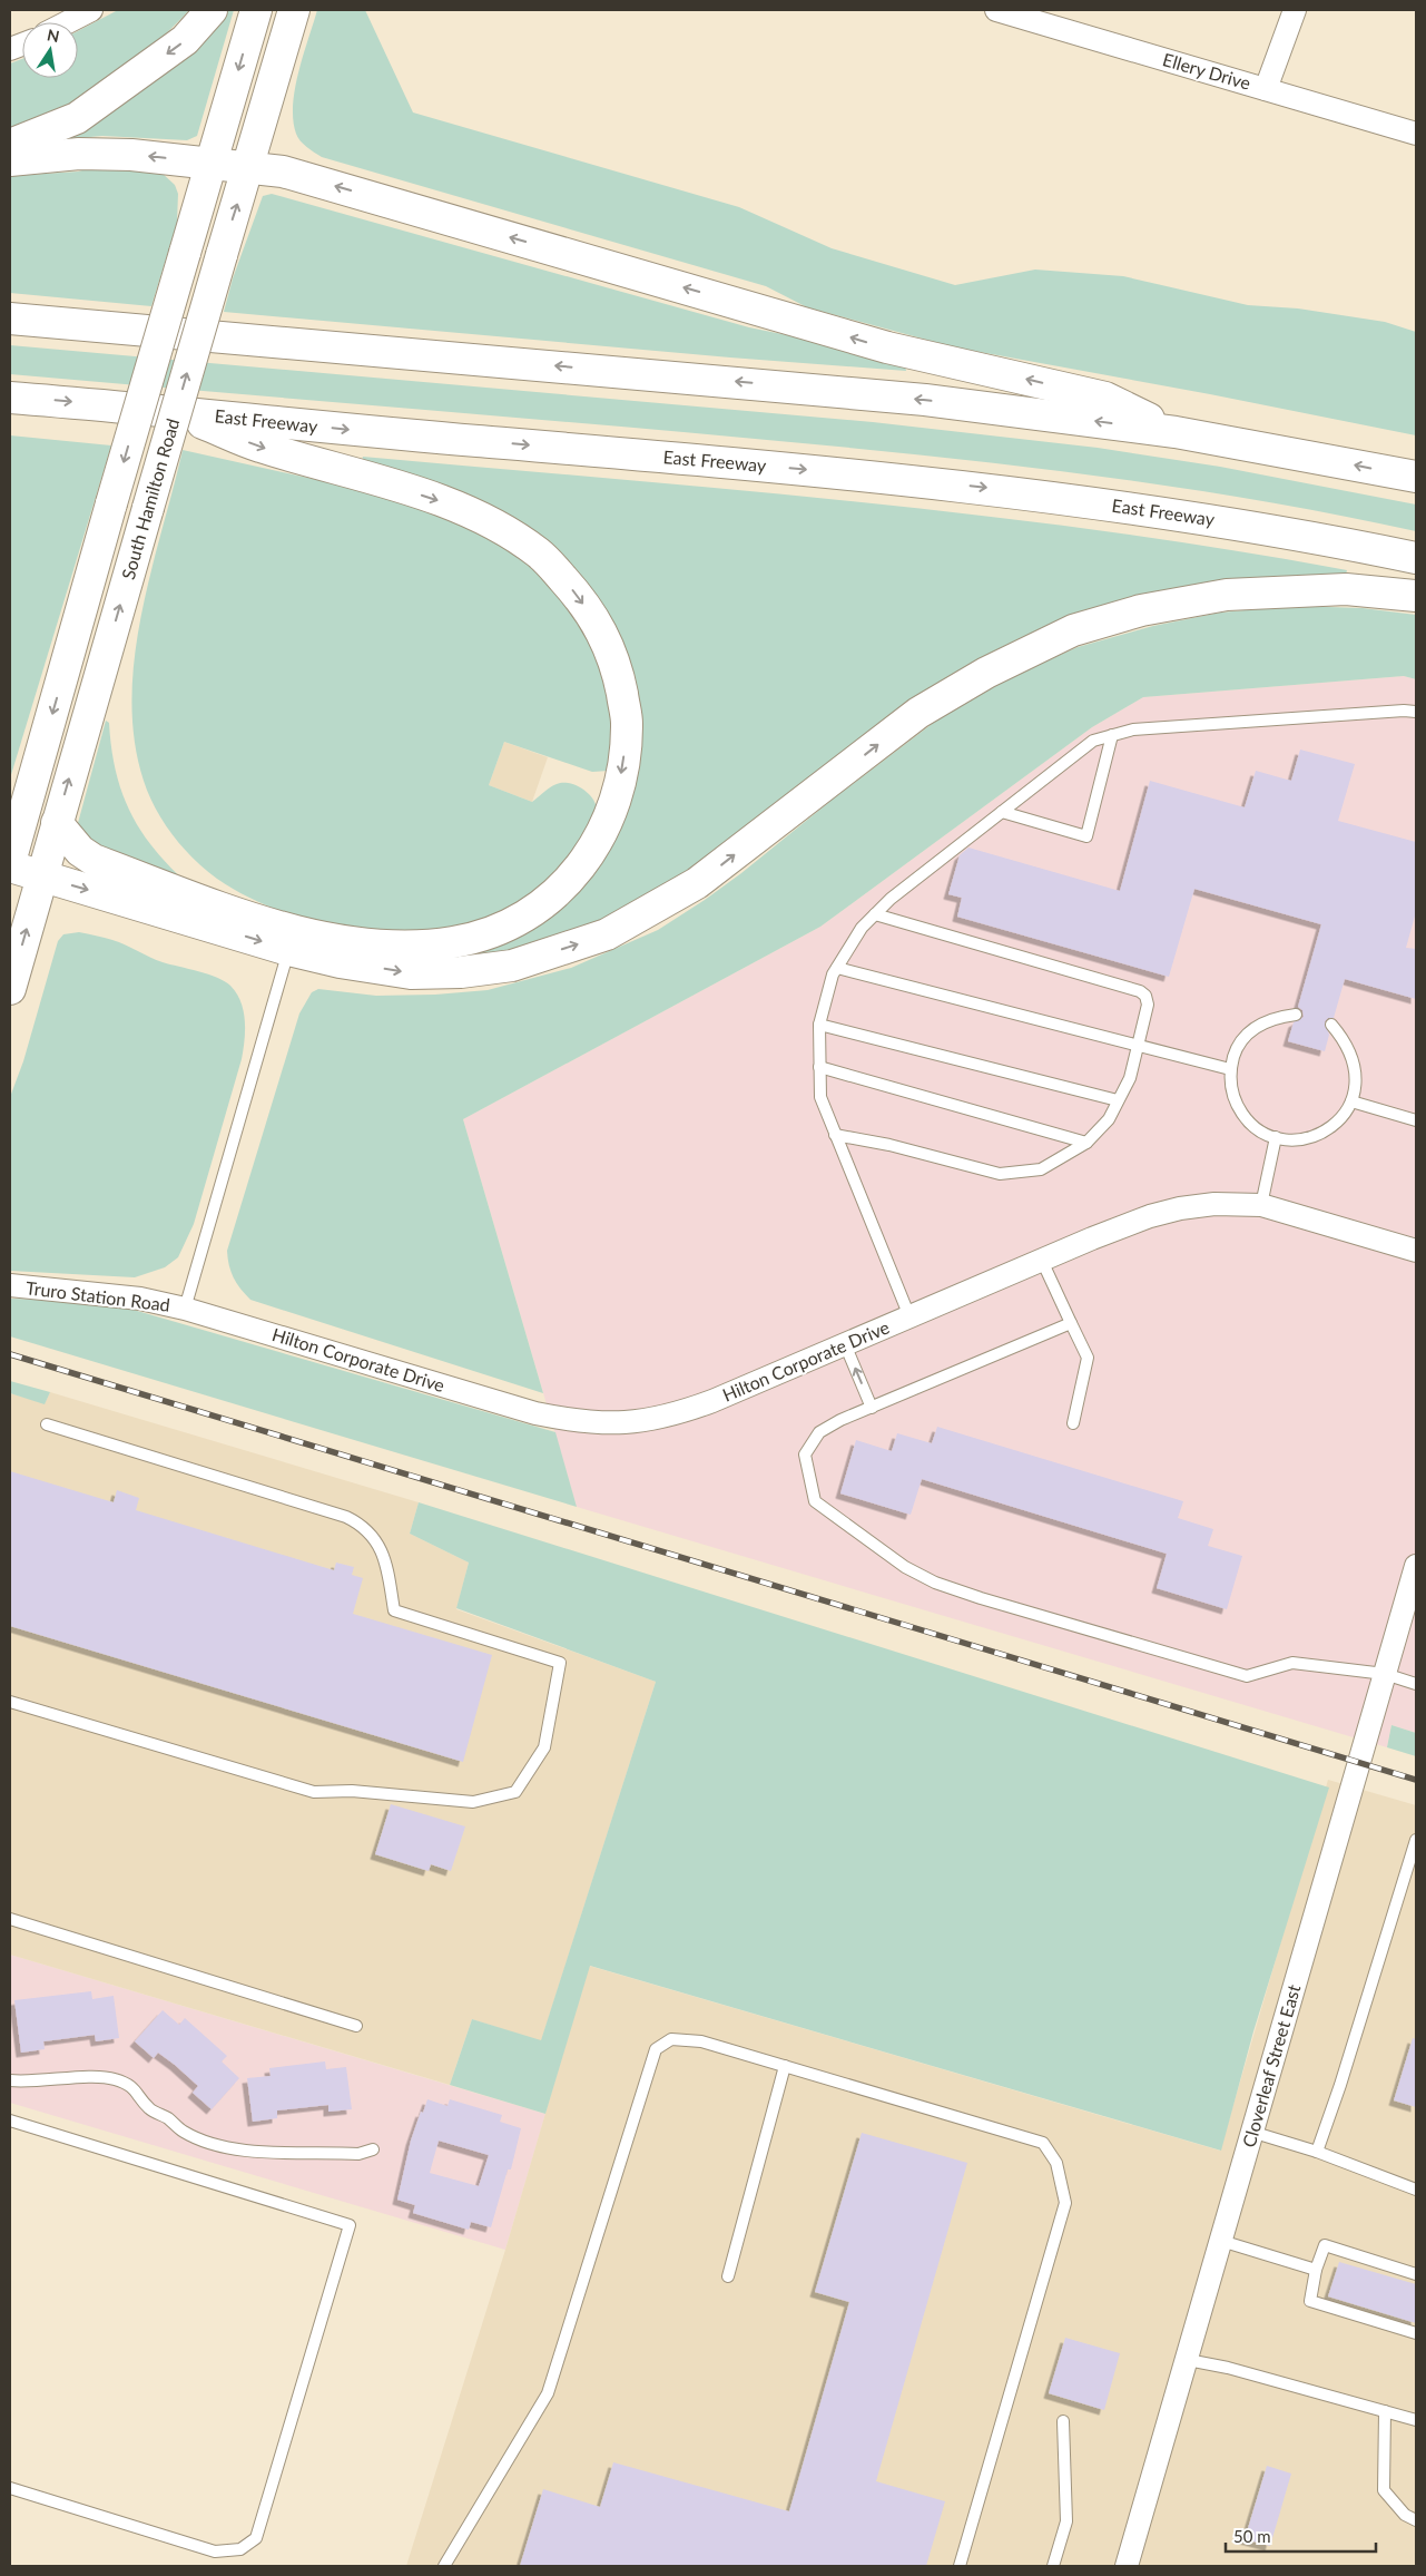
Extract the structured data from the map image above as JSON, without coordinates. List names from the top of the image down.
{
  "streets": {
    "main road": ["East Freeway", "South Hamilton Road"],
    "street": [
      "Ellery Drive",
      "Truro Station Road",
      "Hilton Corporate Drive",
      "Cloverleaf Street East"
    ]
  },
  "crossings": [
    ["Truro Station Road", "Hilton Corporate Drive"]
  ],
  "scale_bar": "50 m",
  "north": "top"
}
